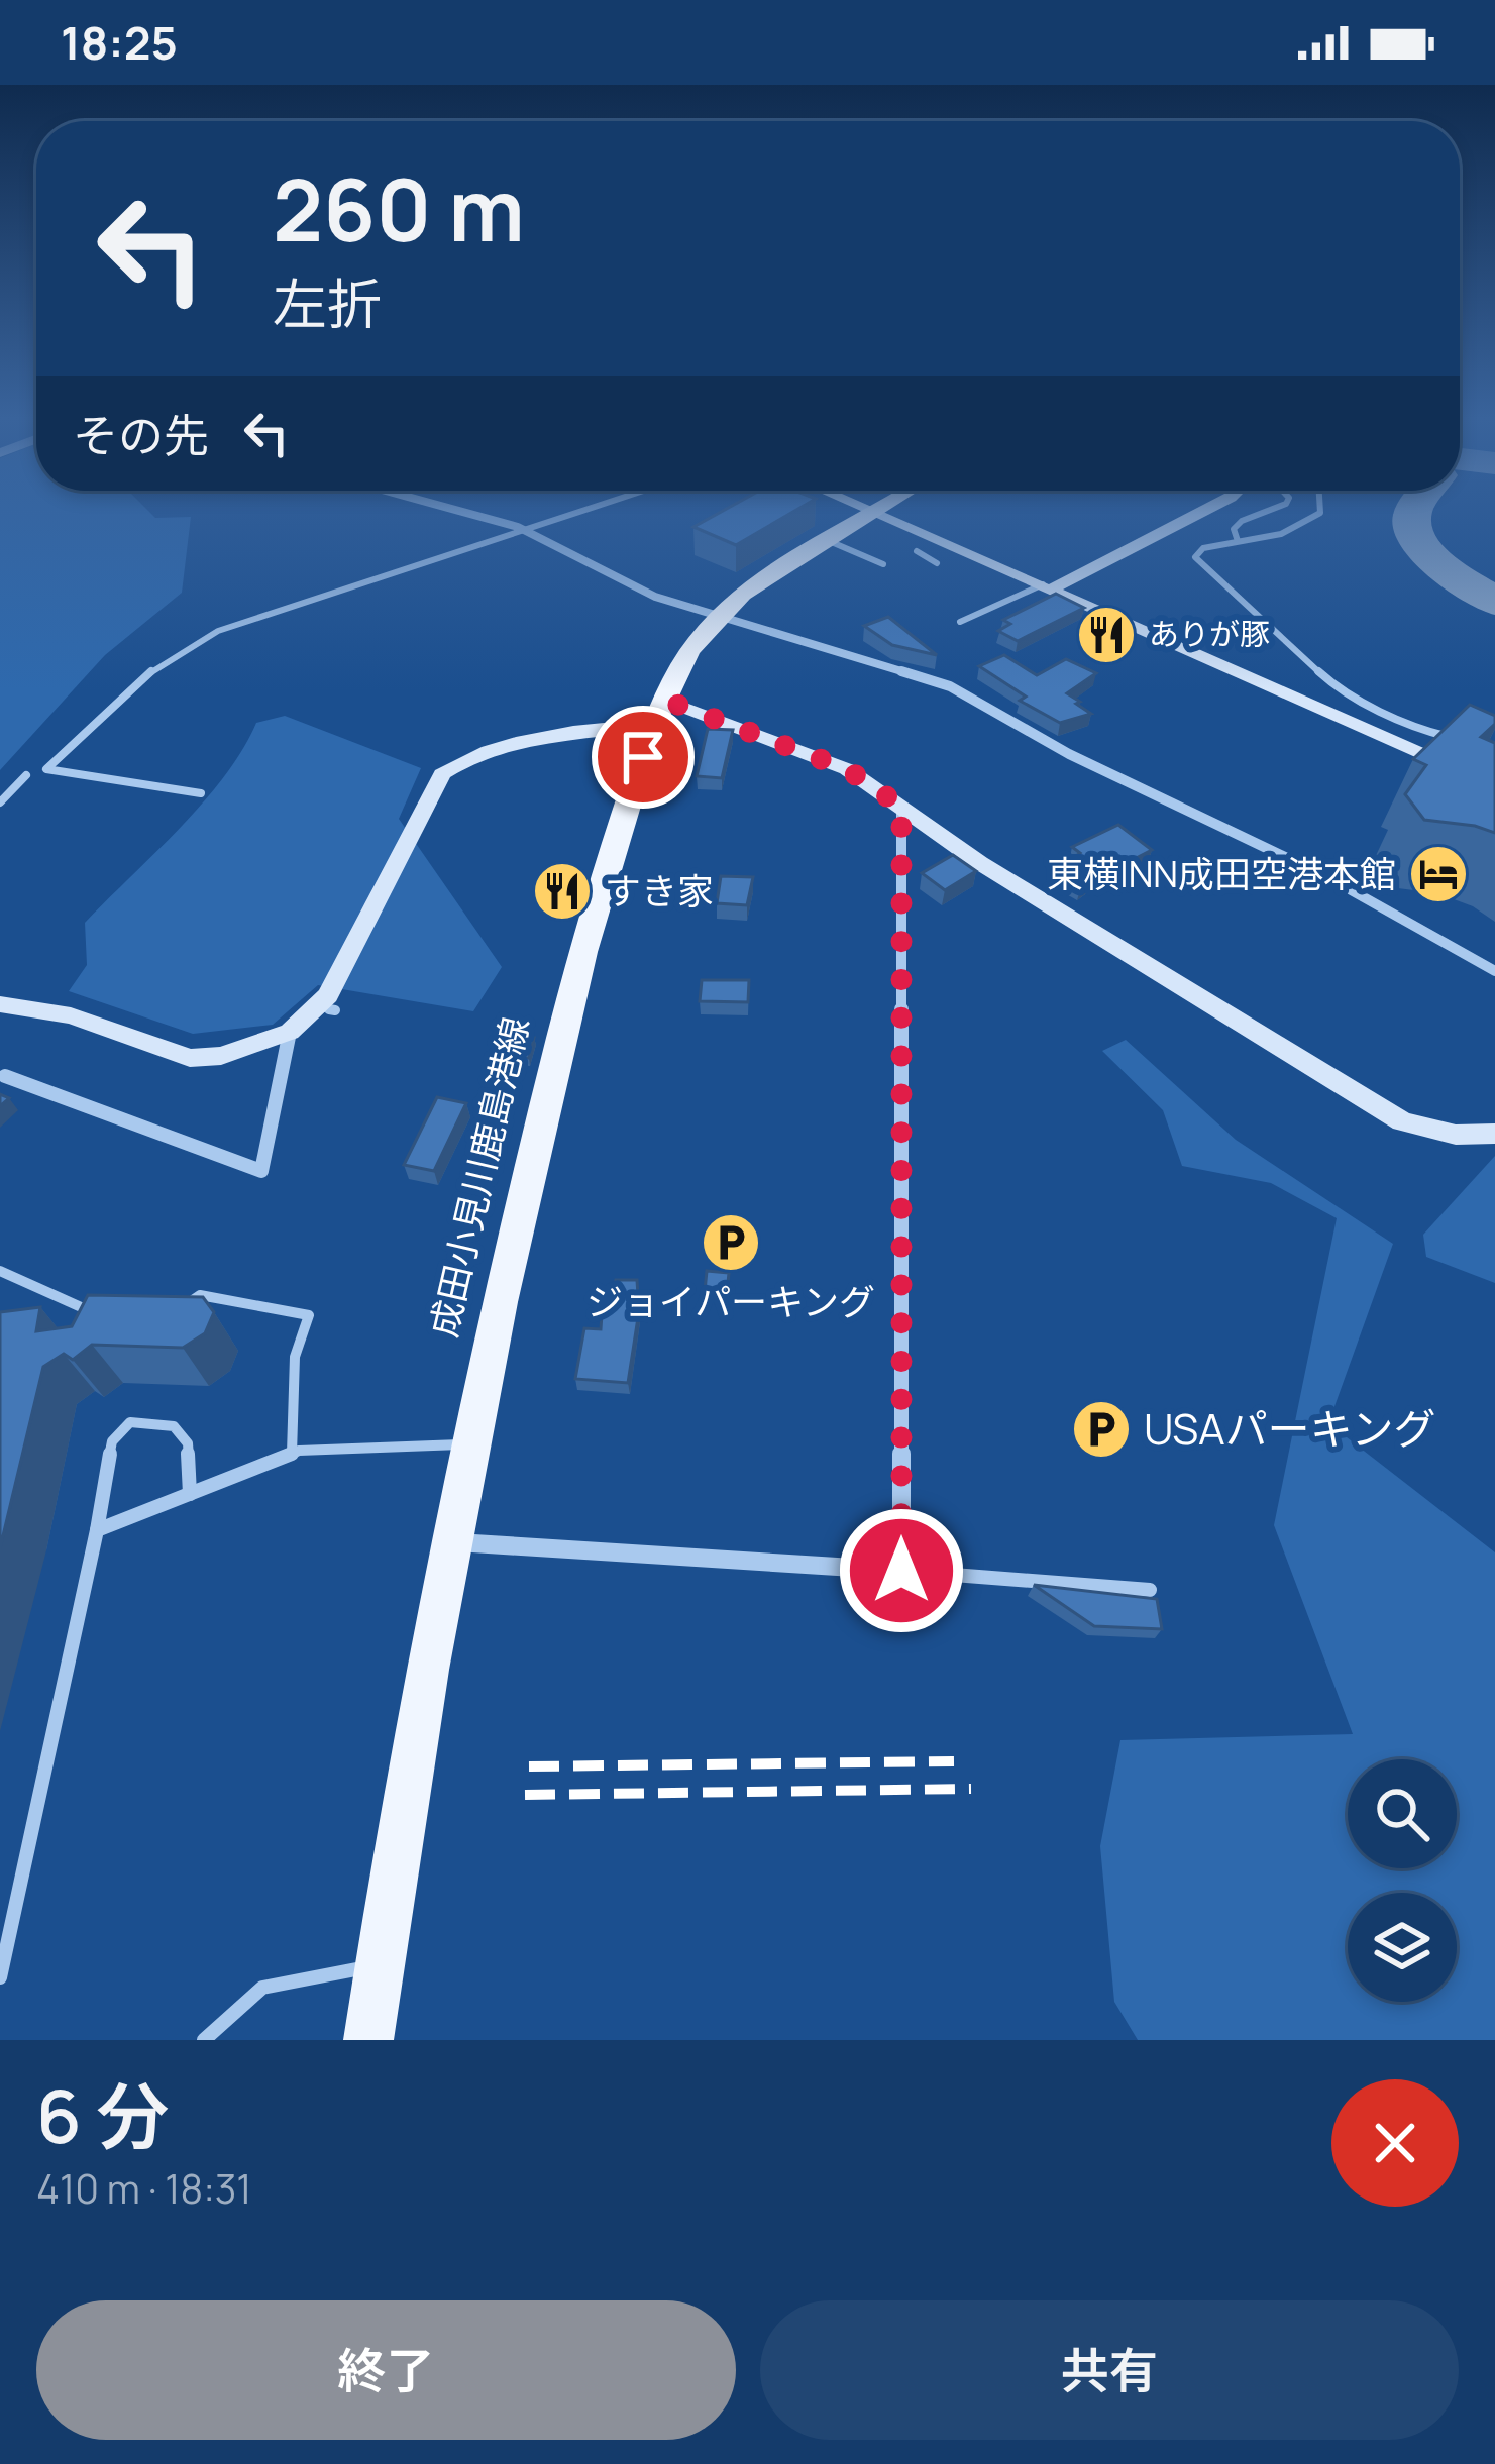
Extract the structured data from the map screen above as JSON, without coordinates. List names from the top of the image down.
{
  "streets": {
    "main road": ["成田小見川鹿島港線"]
  },
  "places": {
    "restaurant": ["ありが豚", "すき家"],
    "hotel": ["東横INN成田空港本館"],
    "parking": ["ジョイパーキング", "USAパーキング"]
  },
  "page": {
    "status": "18:25",
    "turn": ["260 m", "左折"],
    "then": "その先",
    "heading": ["6 分", "410 m · 18:31"],
    "buttons": ["終了", "共有"]
  }
}
